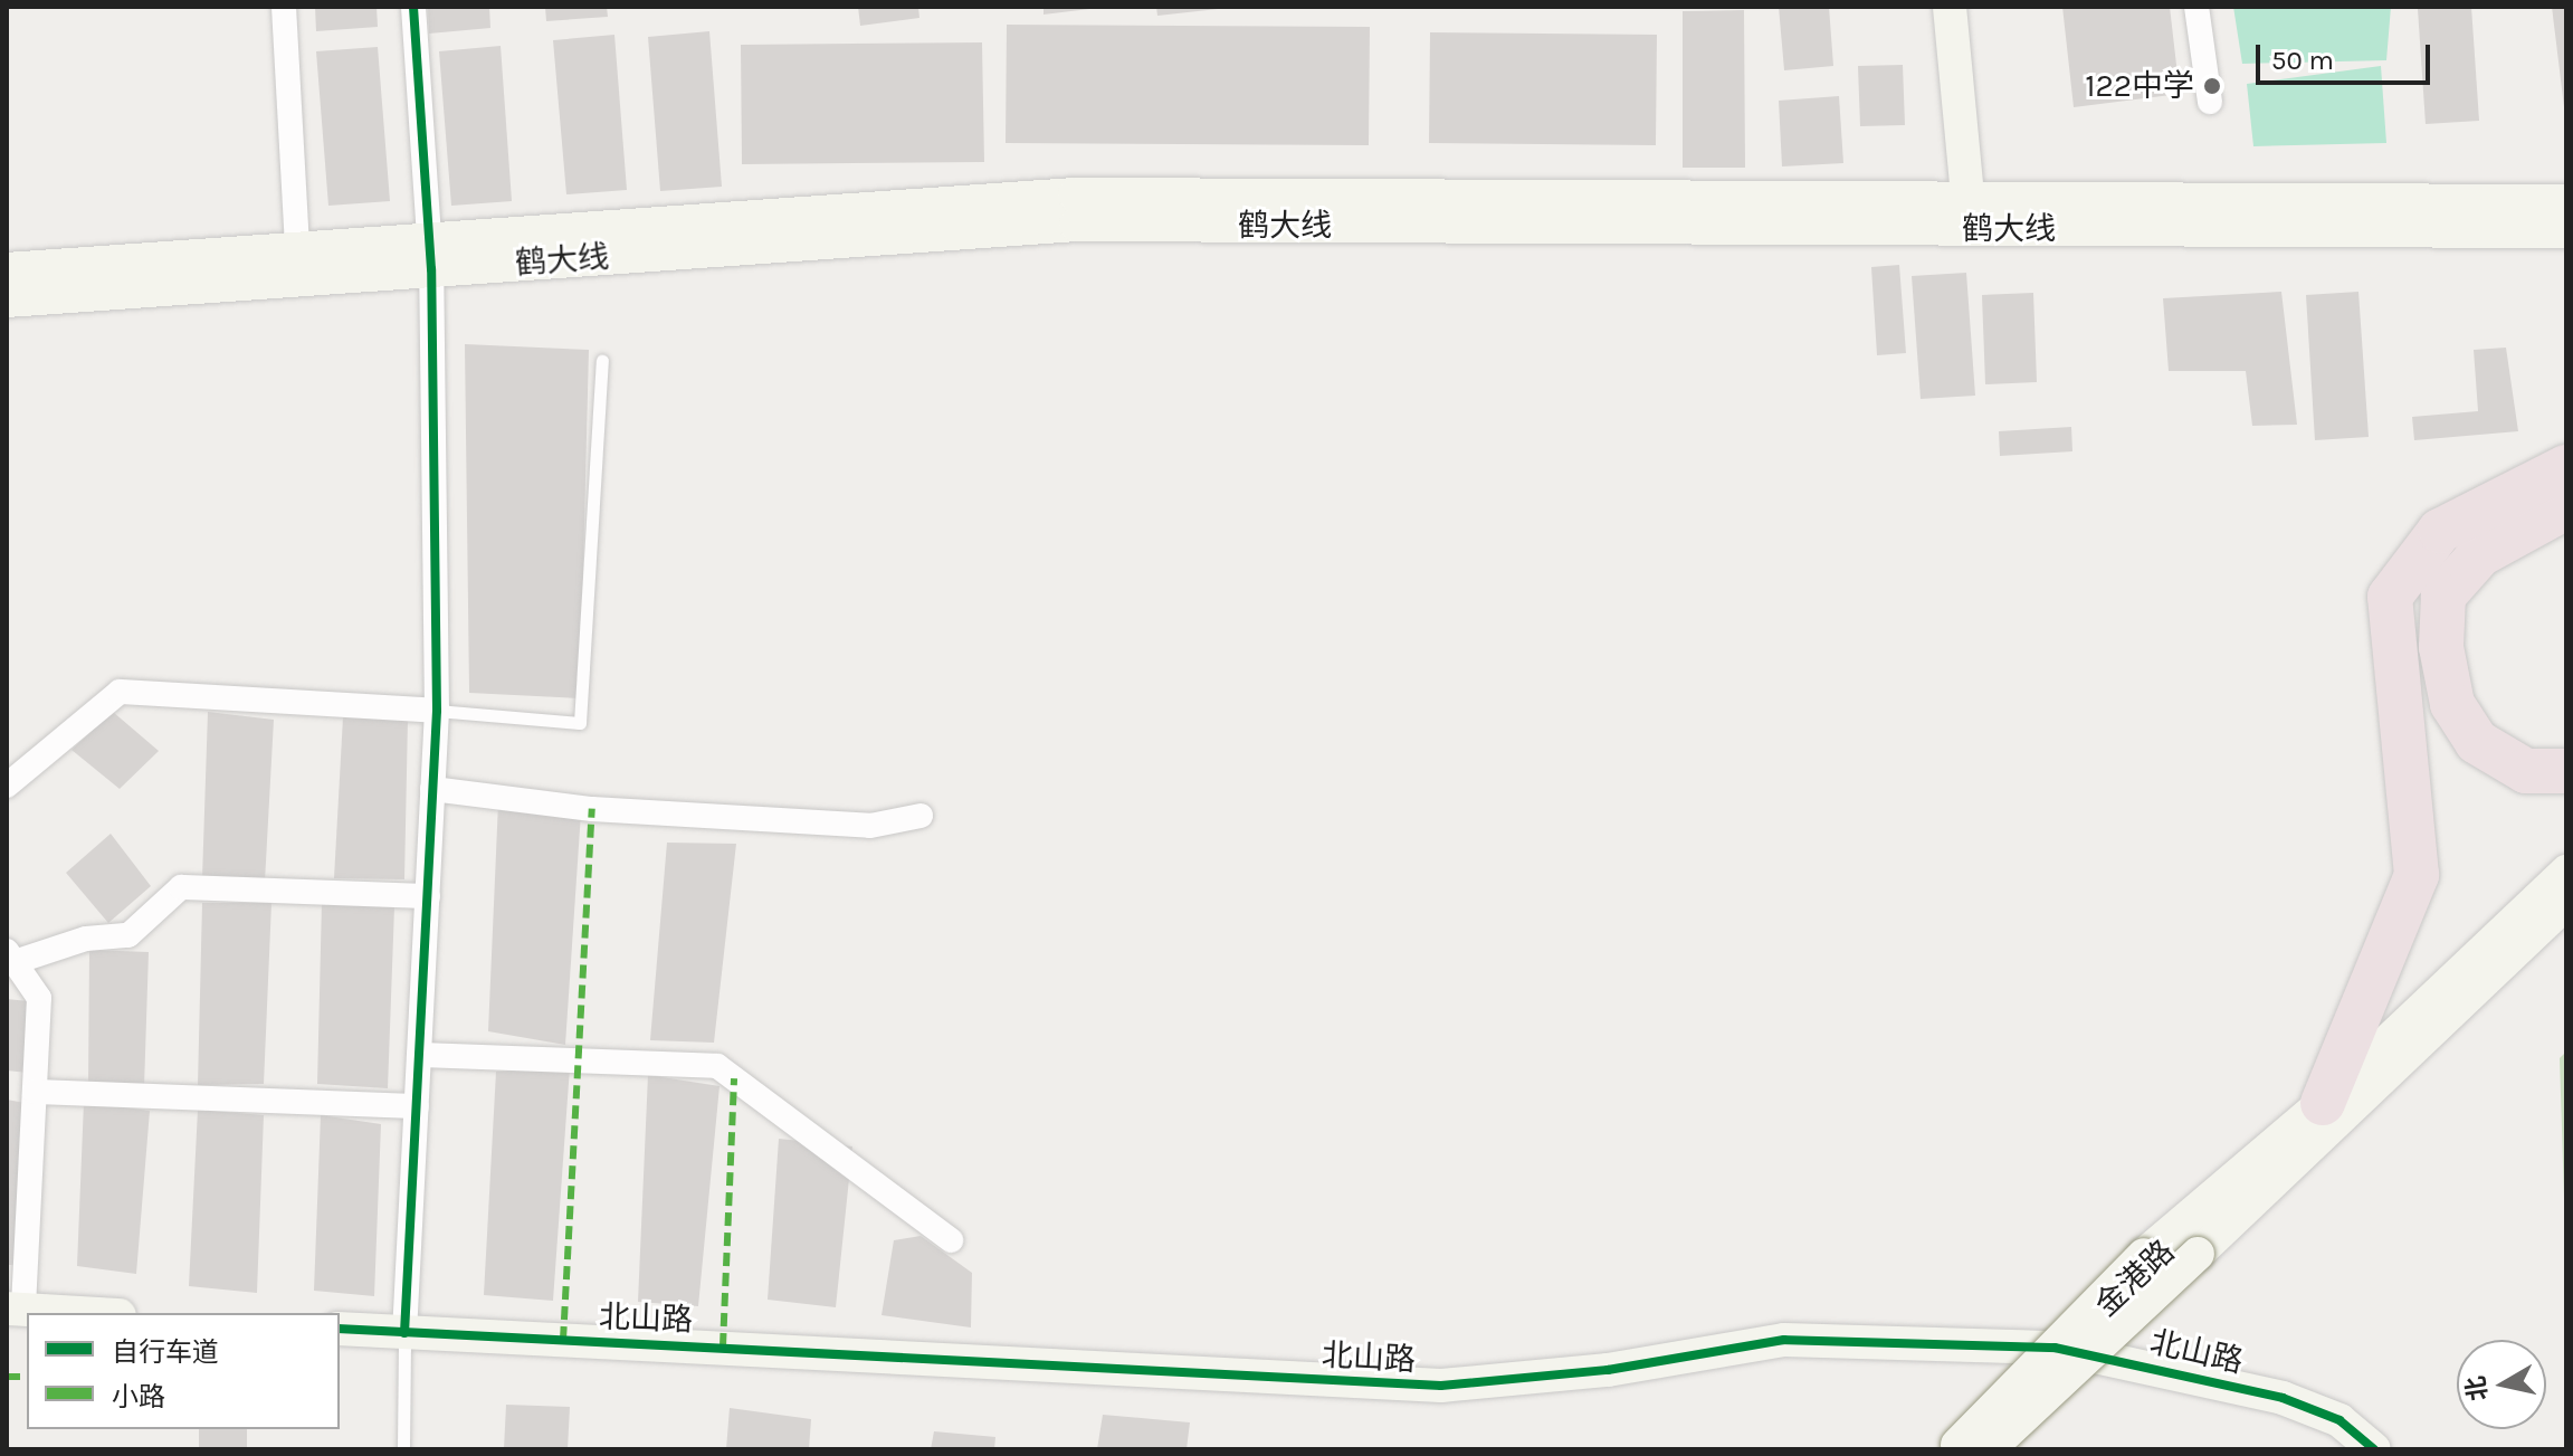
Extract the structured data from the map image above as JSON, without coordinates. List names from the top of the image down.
{
  "streets": {
    "main road": ["鹤大线", "金港路", "北山路"]
  },
  "places": ["122中学"],
  "legend": ["自行车道", "小路"],
  "scale_bar": "50 m",
  "north": "left"
}
